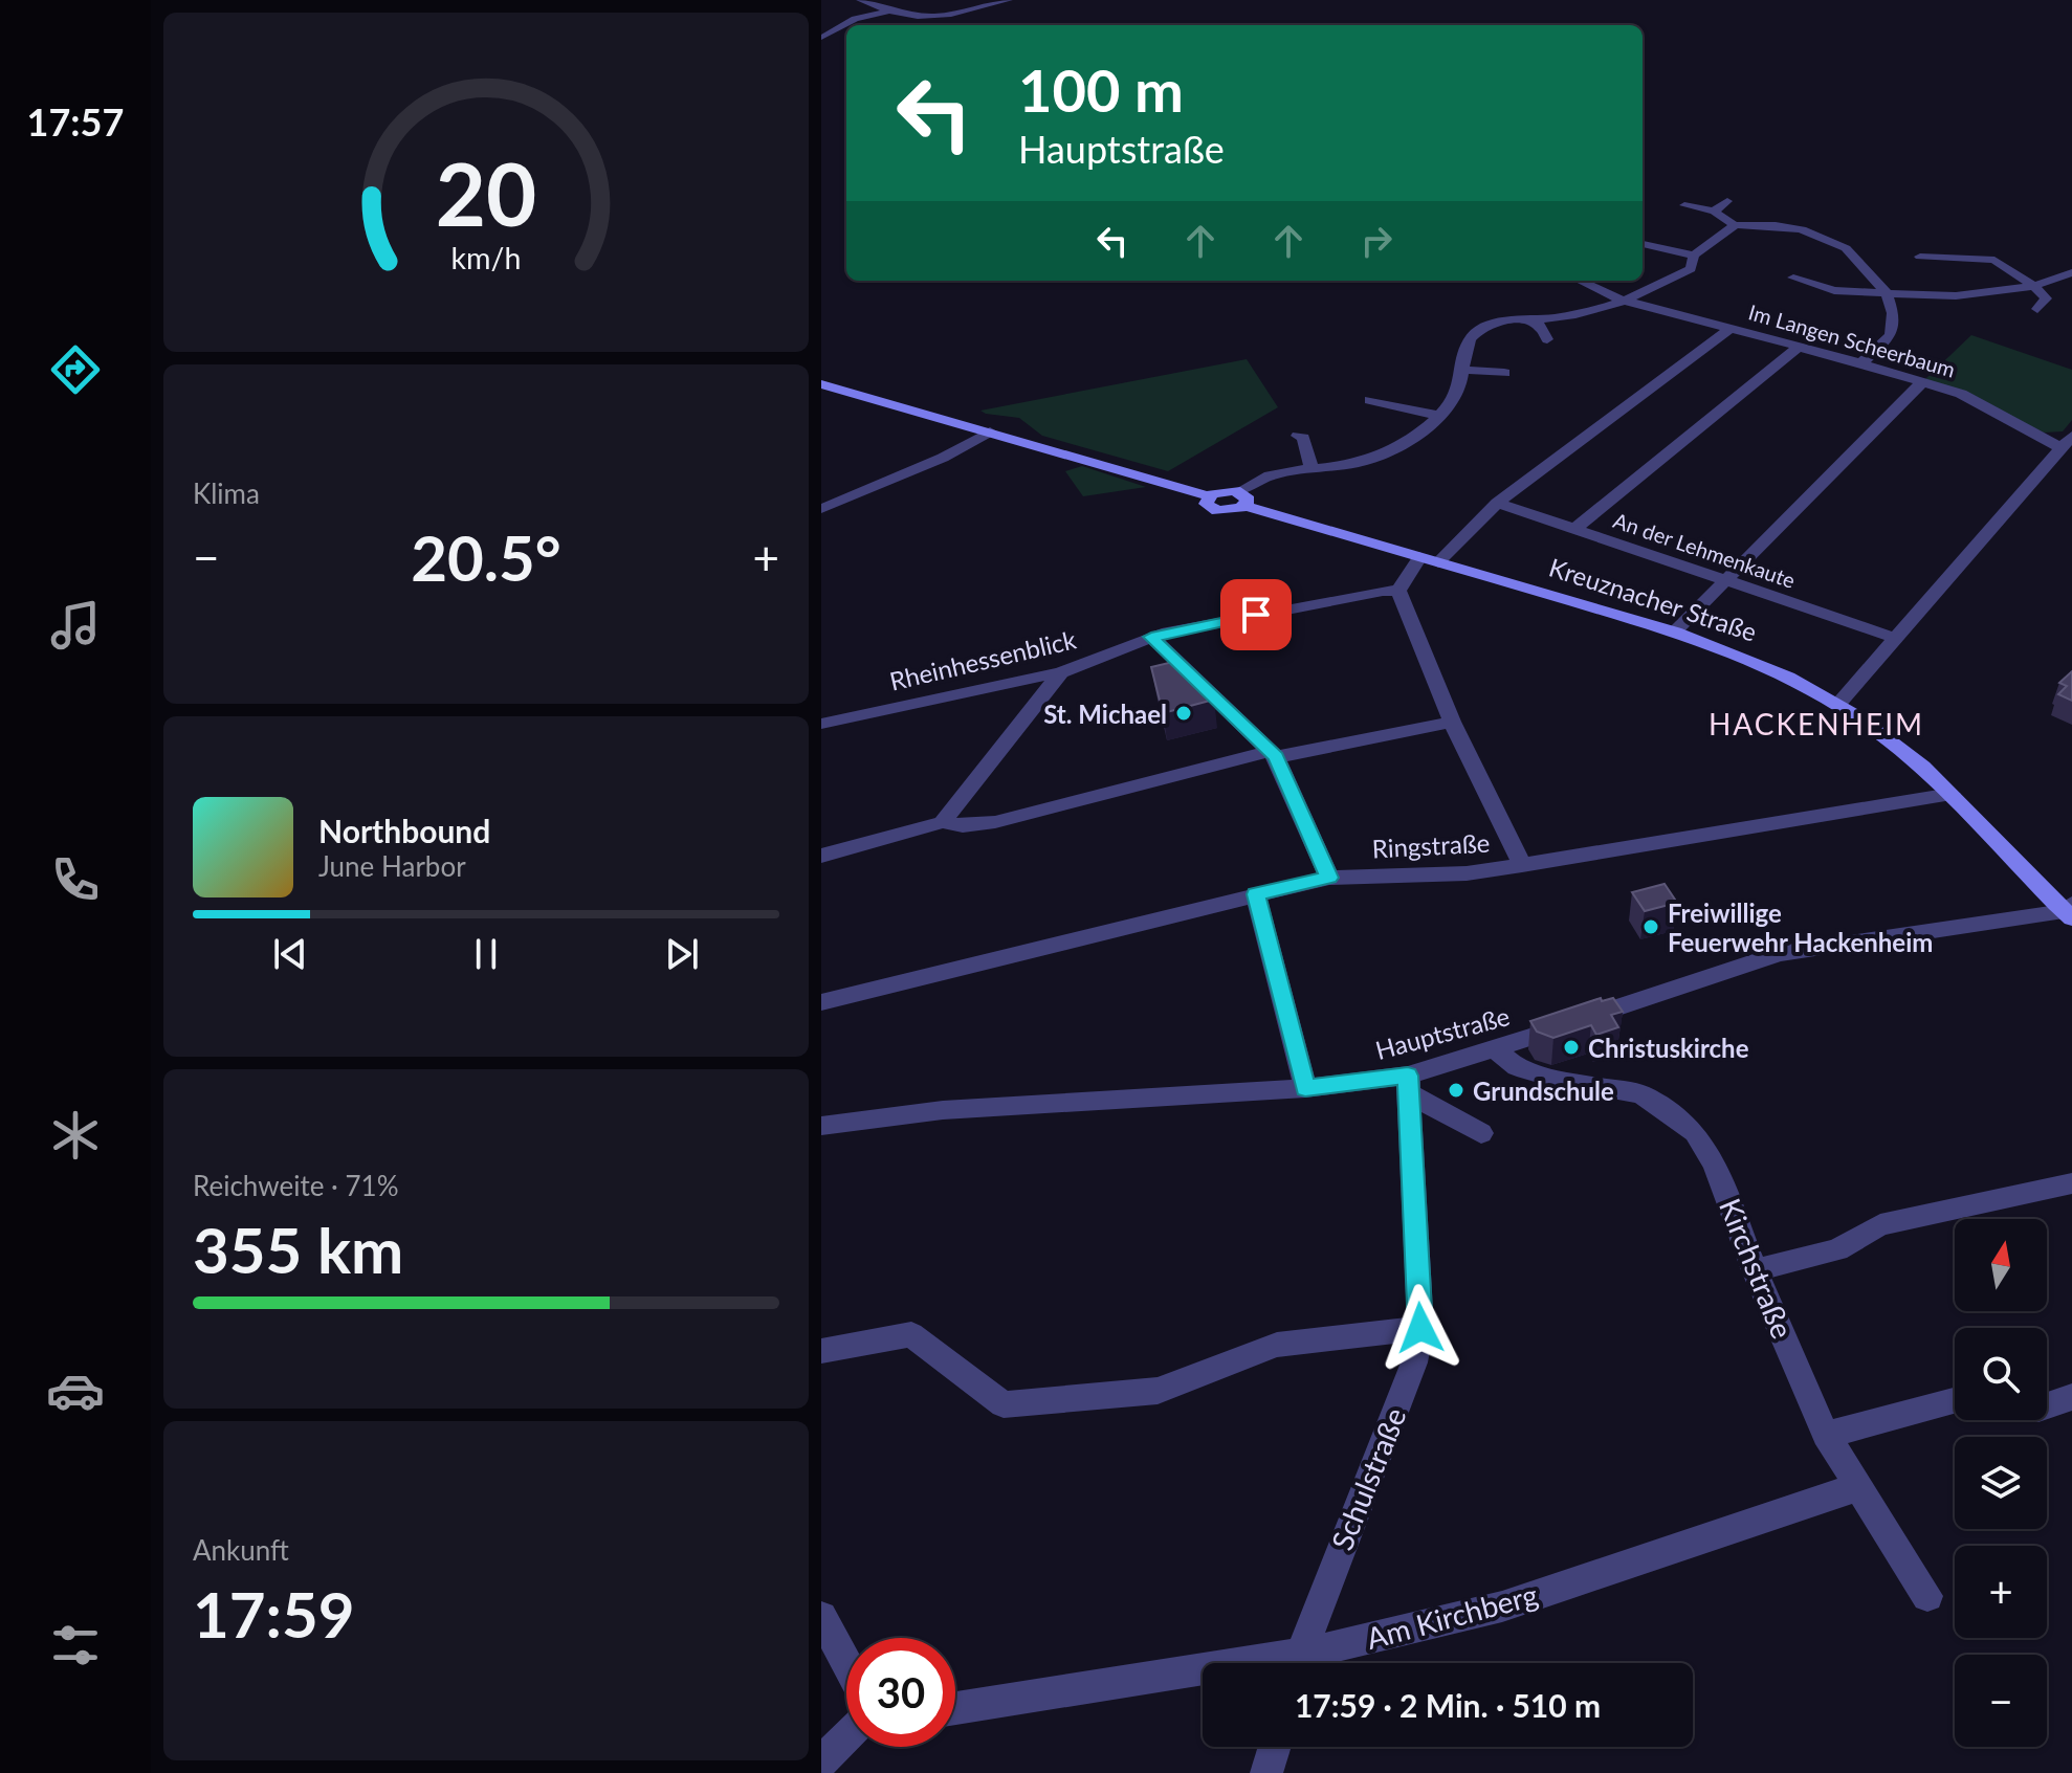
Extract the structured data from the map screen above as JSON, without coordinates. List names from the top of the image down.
{
  "streets": {
    "main road": ["Kreuznacher Straße"],
    "street": [
      "Im Langen Scheerbaum",
      "An der Lehmenkaute",
      "Rheinhessenblick",
      "Ringstraße",
      "Hauptstraße",
      "Kirchstraße",
      "Schulstraße",
      "Am Kirchberg"
    ]
  },
  "crossings": [
    ["Kreuznacher Straße", "Ringstraße"],
    ["Kreuznacher Straße", "Hauptstraße"],
    ["Hauptstraße", "Kirchstraße"],
    ["Hauptstraße", "Schulstraße"],
    ["Kirchstraße", "Am Kirchberg"]
  ],
  "districts": ["HACKENHEIM"],
  "places": [
    "St. Michael",
    "Freiwillige Feuerwehr Hackenheim",
    "Christuskirche",
    "Grundschule"
  ],
  "north": "top",
  "page": {
    "tabs": "17:57",
    "turn": ["100 m", "Hauptstraße"],
    "tile": [
      "Klima",
      ["Reichweite · 71%", "355 km"],
      ["Ankunft", "17:59"]
    ],
    "heat": ["−", "20.5°", "+"],
    "song": ["Northbound", "June Harbor"],
    "map_buttons": ["+", "−"],
    "limit": "30",
    "trip": "17:59 · 2 Min. · 510 m",
    "gauge": ["20", "km/h"]
  }
}
